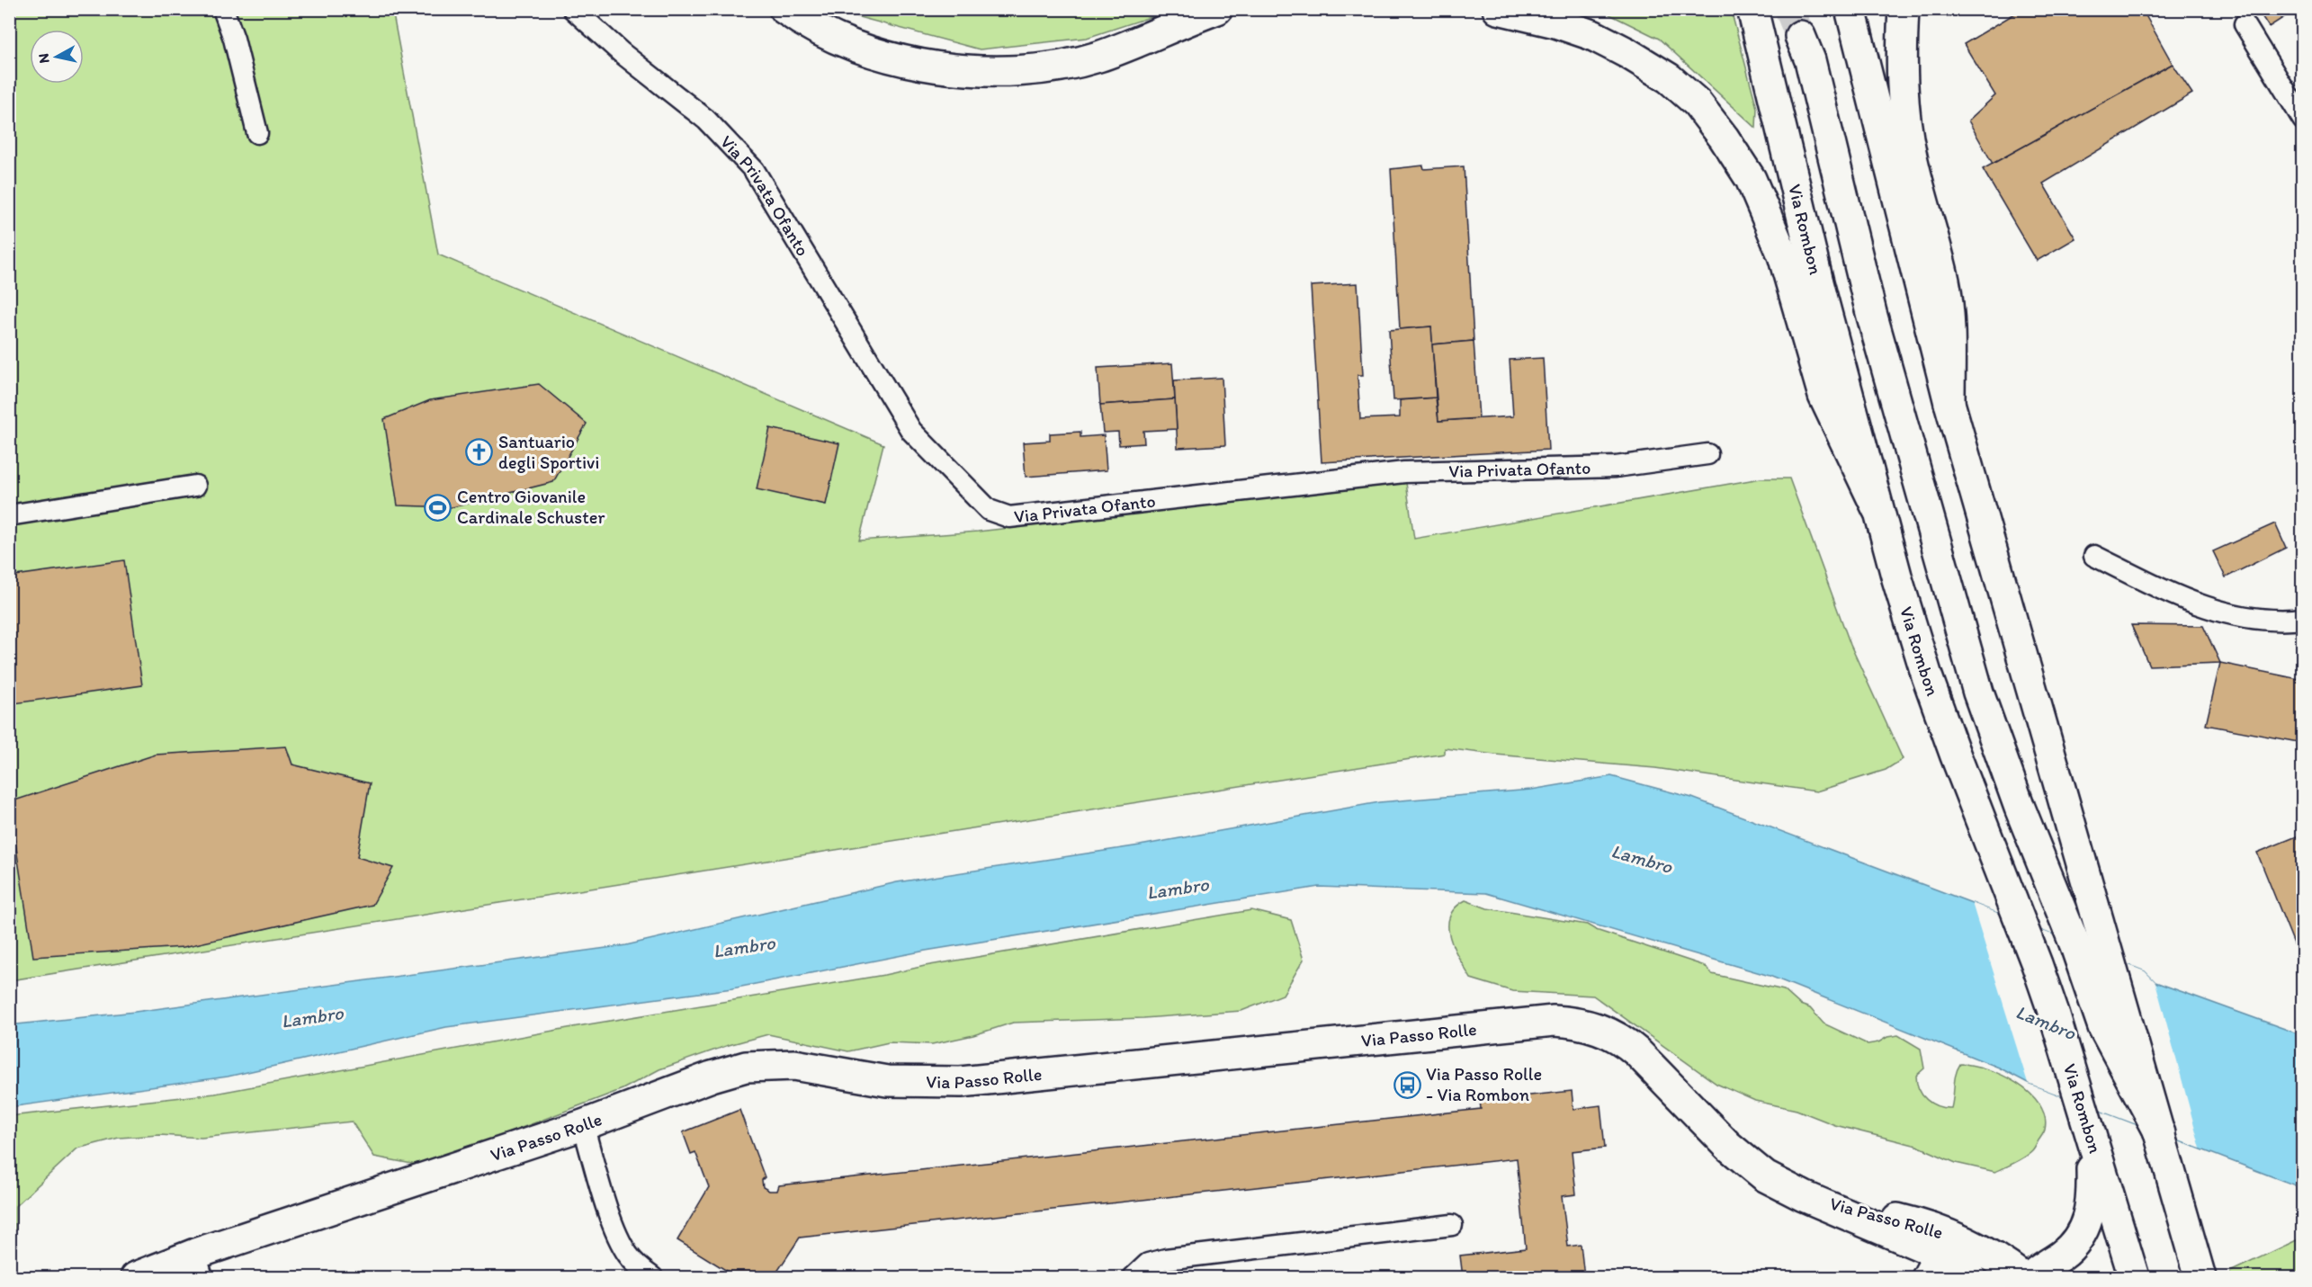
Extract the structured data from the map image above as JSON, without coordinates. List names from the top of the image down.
{
  "streets": {
    "main road": ["Via Rombon", "Via Passo Rolle"],
    "lane": ["Via Privata Ofanto"]
  },
  "water": ["Lambro"],
  "places": {
    "church": ["Santuario degli Sportivi"],
    "sports": ["Centro Giovanile Cardinale Schuster"],
    "bus stop": ["Via Passo Rolle - Via Rombon"]
  },
  "north": "left"
}
